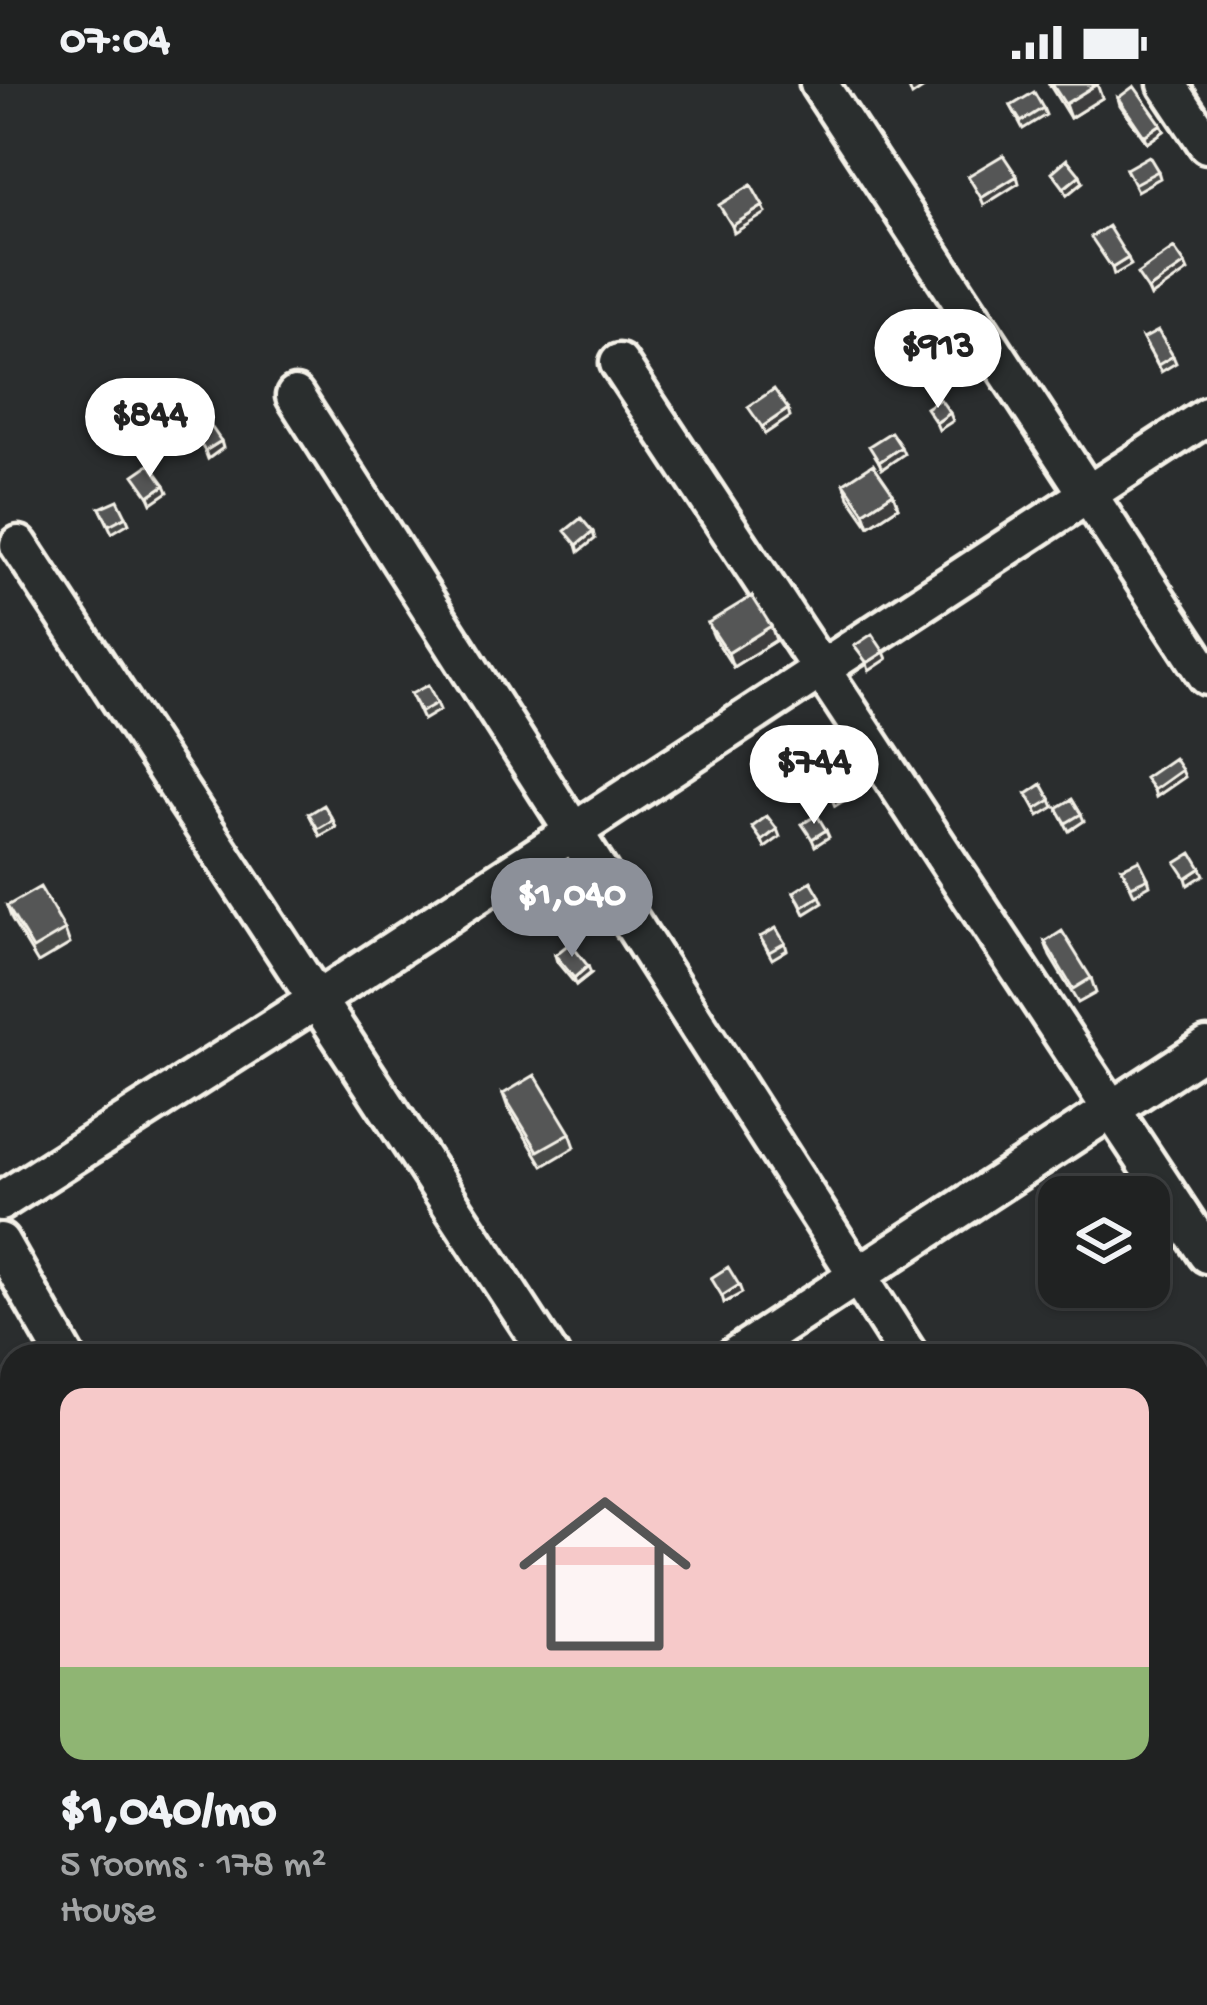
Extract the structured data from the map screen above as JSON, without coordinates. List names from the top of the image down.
{
  "page": {
    "status": "07:04",
    "price": [
      "$913",
      "$844",
      "$744",
      "$1,040"
    ],
    "list": [
      {
        "name": "$1,040/mo",
        "note": "5 rooms · 178 m² · House"
      }
    ]
  }
}
